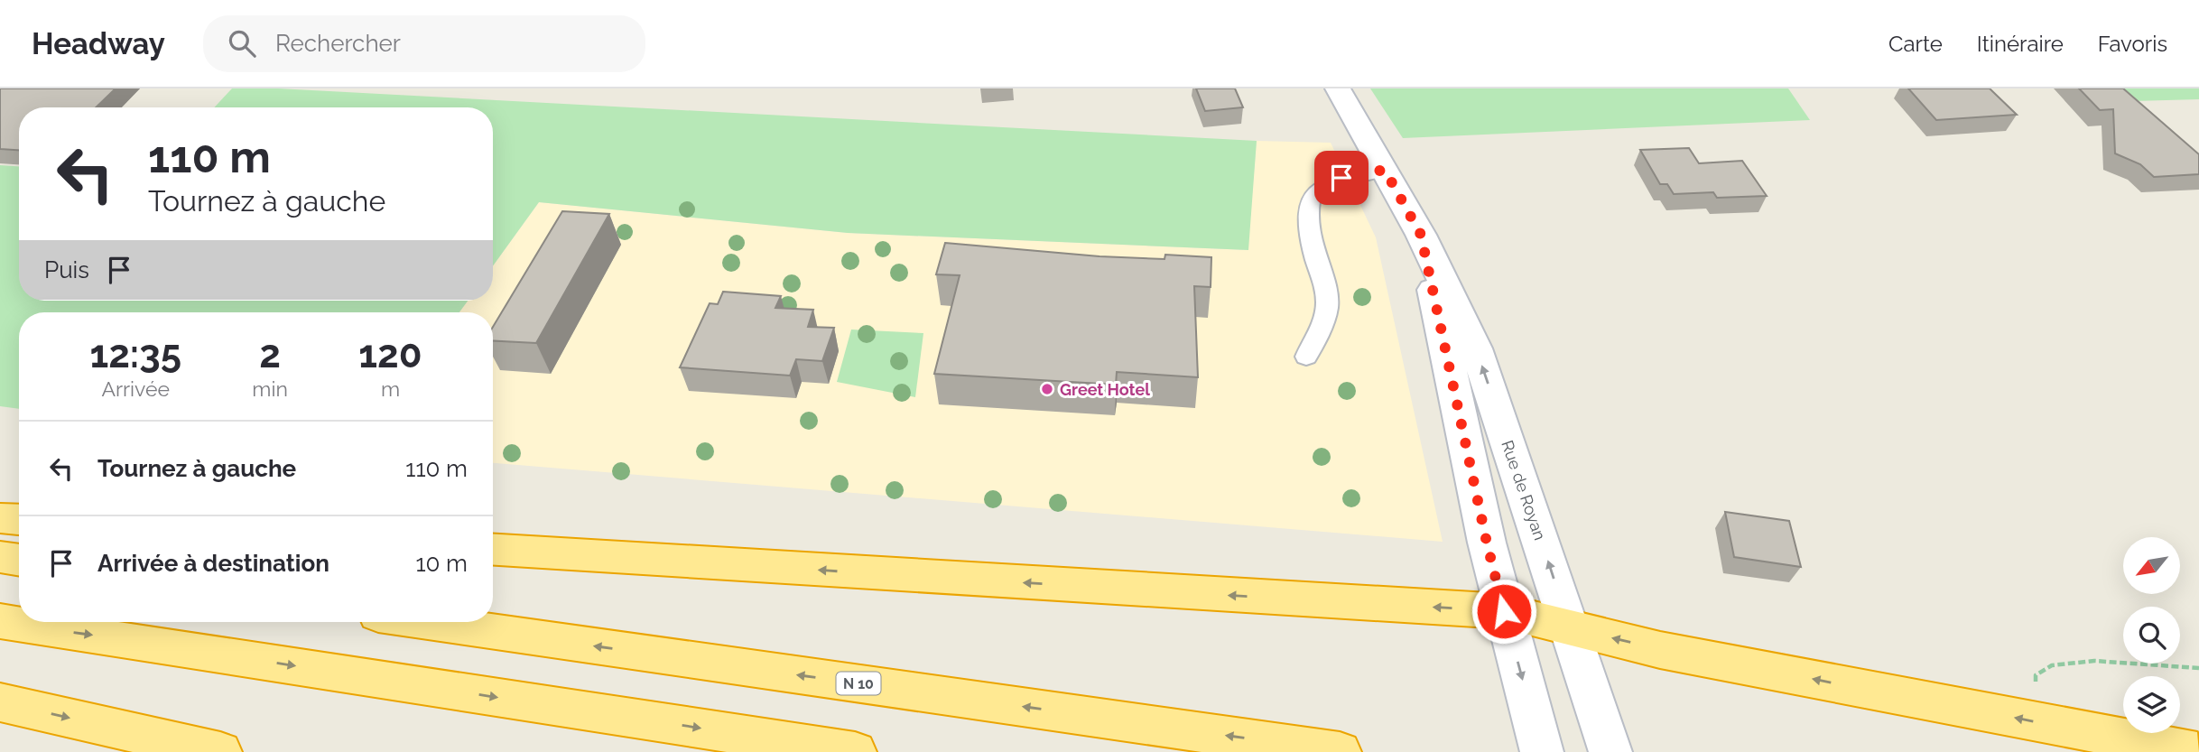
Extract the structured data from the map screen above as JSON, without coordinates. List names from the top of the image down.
{
  "streets": {
    "highway": ["N 10"],
    "main road": ["Rue de Royan"]
  },
  "places": ["Greet Hotel"],
  "north": "bottom left",
  "page": {
    "header": "Headway",
    "search": "Rechercher",
    "nav": ["Carte", "Itinéraire", "Favoris"],
    "turn": ["110 m", "Tournez à gauche"],
    "then": "Puis",
    "eta": [
      "12:35",
      "Arrivée",
      "2",
      "min",
      "120",
      "m"
    ],
    "list": [
      {
        "name": "Tournez à gauche",
        "value": "110 m"
      },
      {
        "name": "Arrivée à destination",
        "value": "10 m"
      }
    ]
  }
}
